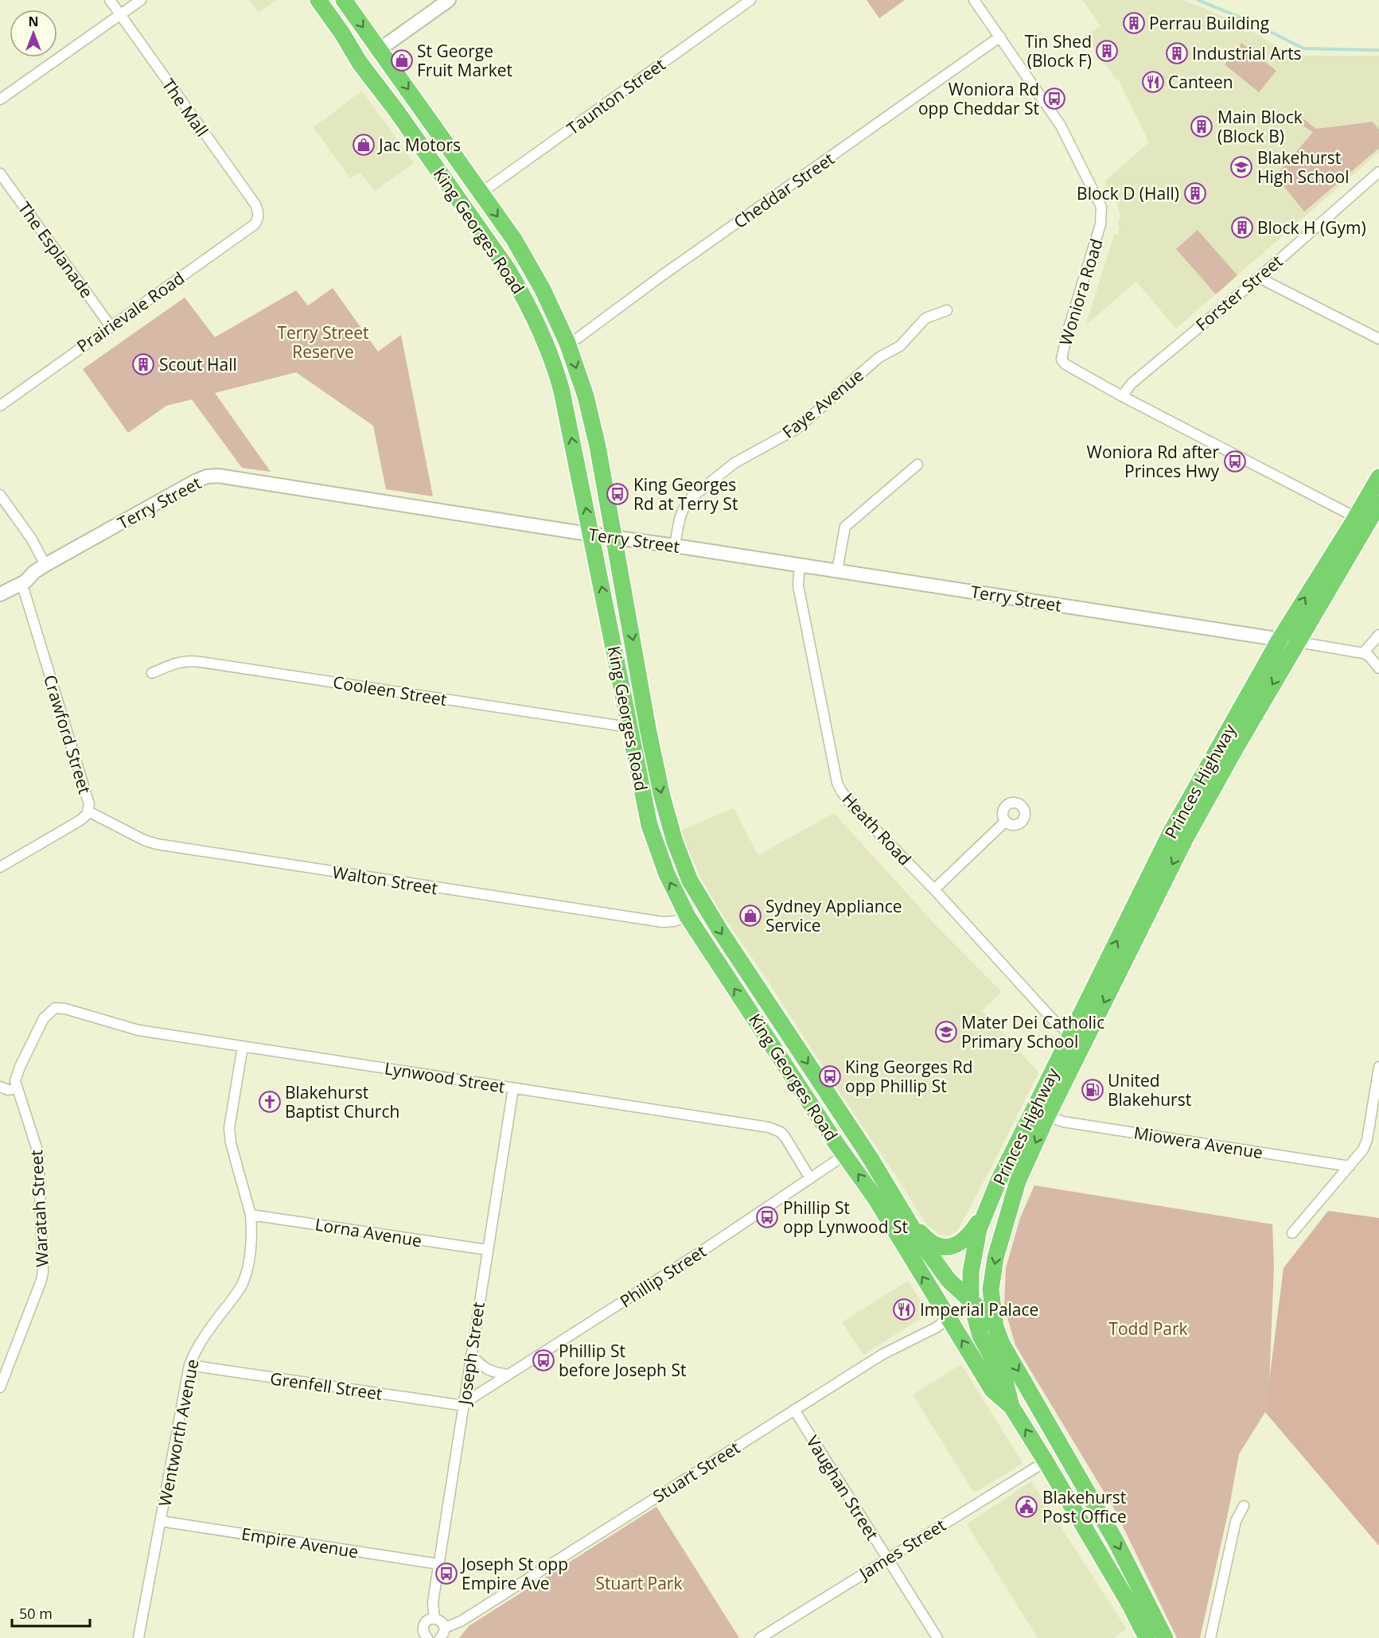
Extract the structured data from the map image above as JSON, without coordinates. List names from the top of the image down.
{
  "streets": {
    "highway": ["King Georges Road", "Princes Highway"],
    "street": [
      "Taunton Street",
      "The Mall",
      "Cheddar Street",
      "The Esplanade",
      "Woniora Road",
      "Forster Street",
      "Prairievale Road",
      "Faye Avenue",
      "Terry Street",
      "Cooleen Street",
      "Crawford Street",
      "Heath Road",
      "Walton Street",
      "Lynwood Street",
      "Miowera Avenue",
      "Waratah Street",
      "Lorna Avenue",
      "Phillip Street",
      "Joseph Street",
      "Grenfell Street",
      "Wentworth Avenue",
      "Stuart Street",
      "Vaughan Street",
      "Empire Avenue",
      "James Street"
    ]
  },
  "crossings": [
    ["Taunton Street", "King Georges Road"],
    ["The Mall", "Prairievale Road"],
    ["Cheddar Street", "King Georges Road"],
    ["Cheddar Street", "Woniora Road"],
    ["King Georges Road", "Terry Street"],
    ["King Georges Road", "Cooleen Street"],
    ["King Georges Road", "Princes Highway"],
    ["King Georges Road", "Walton Street"],
    ["King Georges Road", "Phillip Street"],
    ["King Georges Road", "Stuart Street"],
    ["The Esplanade", "Prairievale Road"],
    ["Woniora Road", "Forster Street"],
    ["Woniora Road", "Princes Highway"],
    ["Faye Avenue", "Terry Street"],
    ["Terry Street", "Crawford Street"],
    ["Terry Street", "Princes Highway"],
    ["Terry Street", "Heath Road"],
    ["Crawford Street", "Walton Street"],
    ["Princes Highway", "Heath Road"],
    ["Princes Highway", "Miowera Avenue"],
    ["Princes Highway", "James Street"],
    ["Lynwood Street", "Waratah Street"],
    ["Lynwood Street", "Phillip Street"],
    ["Lynwood Street", "Joseph Street"],
    ["Lynwood Street", "Wentworth Avenue"],
    ["Lorna Avenue", "Joseph Street"],
    ["Lorna Avenue", "Wentworth Avenue"],
    ["Phillip Street", "Joseph Street"],
    ["Phillip Street", "Grenfell Street"],
    ["Joseph Street", "Grenfell Street"],
    ["Joseph Street", "Empire Avenue"],
    ["Grenfell Street", "Wentworth Avenue"],
    ["Wentworth Avenue", "Empire Avenue"],
    ["Stuart Street", "Vaughan Street"],
    ["Vaughan Street", "James Street"]
  ],
  "parks": ["Terry Street Reserve", "Todd Park", "Stuart Park"],
  "places": {
    "building": [
      "Perrau Building",
      "Tin Shed (Block F)",
      "Industrial Arts",
      "Main Block (Block B)",
      "Block D (Hall)",
      "Block H (Gym)",
      "Scout Hall"
    ],
    "shop": ["St George Fruit Market", "Jac Motors", "Sydney Appliance Service"],
    "restaurant": ["Canteen", "Imperial Palace"],
    "bus stop": [
      "Woniora Rd opp Cheddar St",
      "Woniora Rd after Princes Hwy",
      "King Georges Rd at Terry St",
      "King Georges Rd opp Phillip St",
      "Phillip St opp Lynwood St",
      "Phillip St before Joseph St",
      "Joseph St opp Empire Ave"
    ],
    "school or university": ["Blakehurst High School", "Mater Dei Catholic Primary School"],
    "fuel station": ["United Blakehurst"],
    "church": ["Blakehurst Baptist Church"],
    "public building": ["Blakehurst Post Office"]
  },
  "scale_bar": "50 m",
  "north": "top"
}
